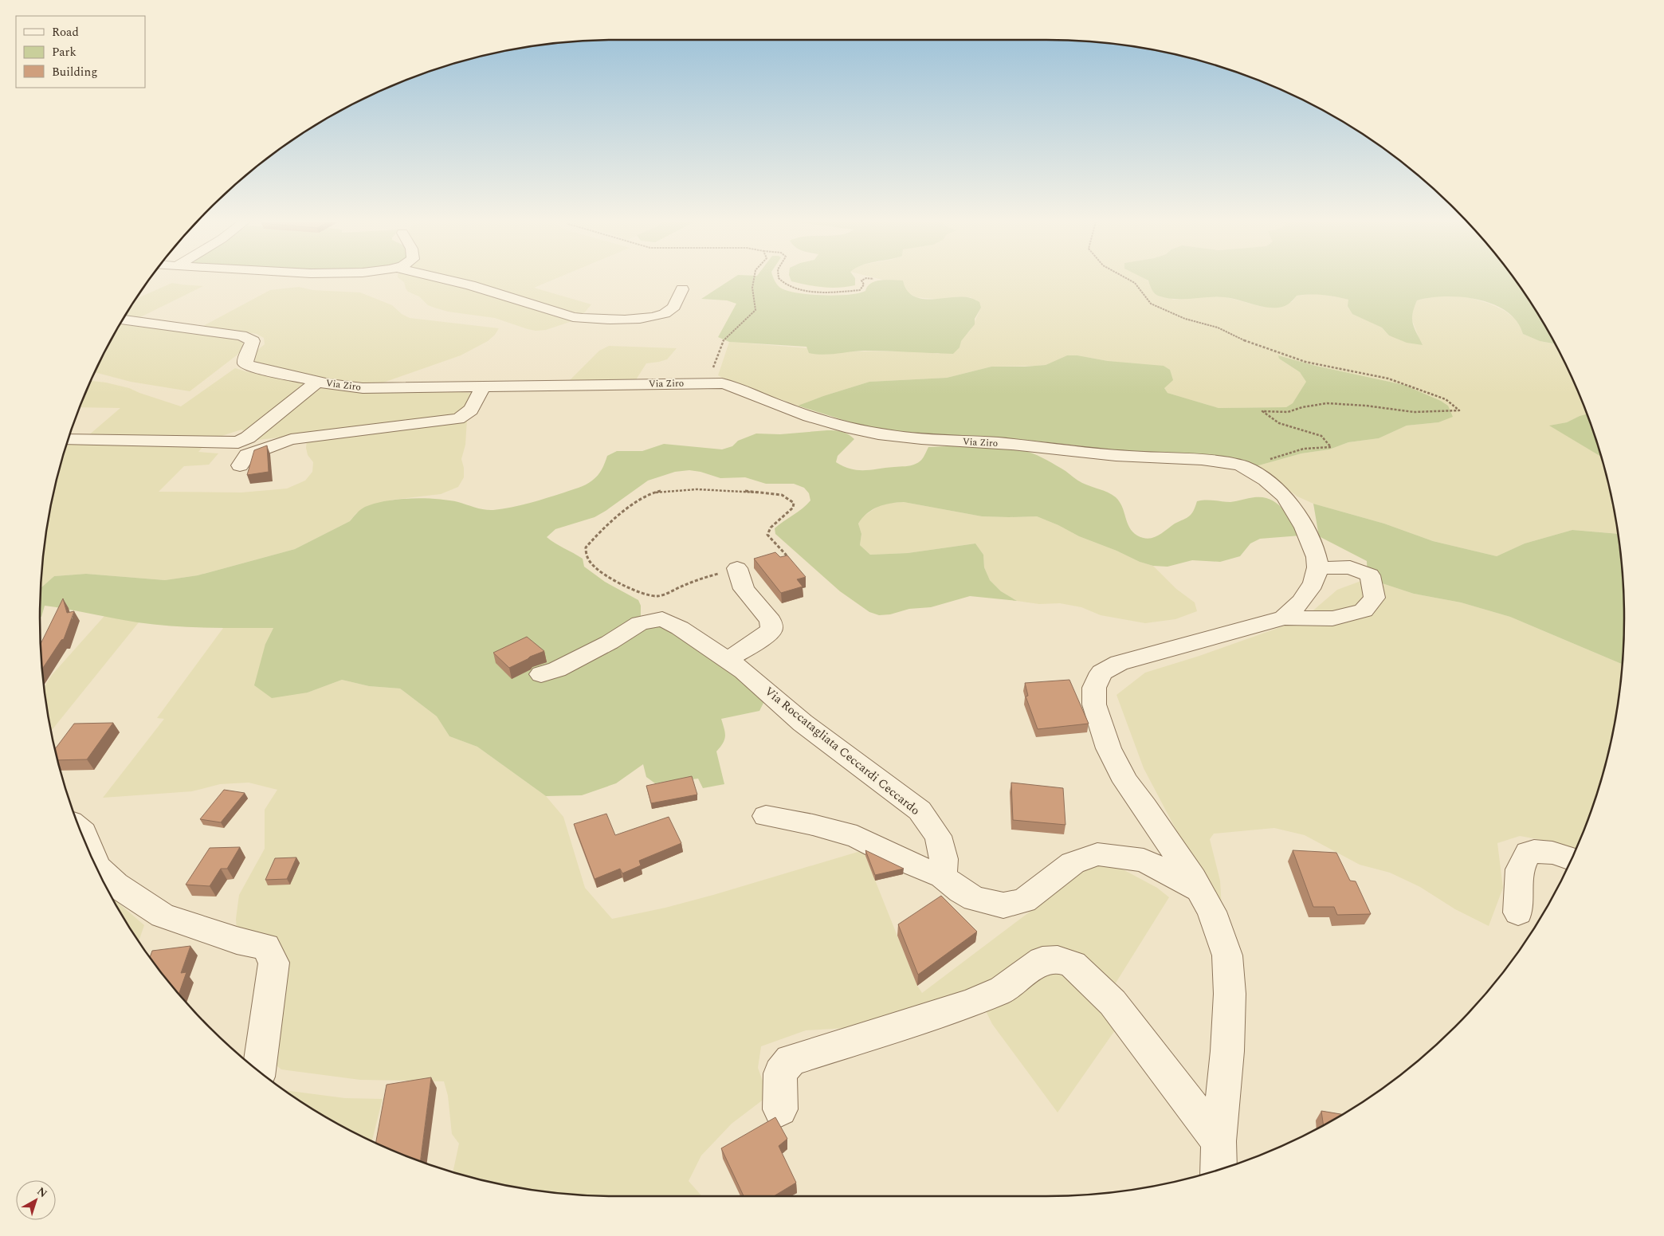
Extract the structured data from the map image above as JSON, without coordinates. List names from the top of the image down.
{
  "streets": {
    "street": ["Via Ziro", "Via Roccatagliata Ceccardi Ceccardo"]
  },
  "legend": ["Road", "Park", "Building"],
  "north": "top right"
}
